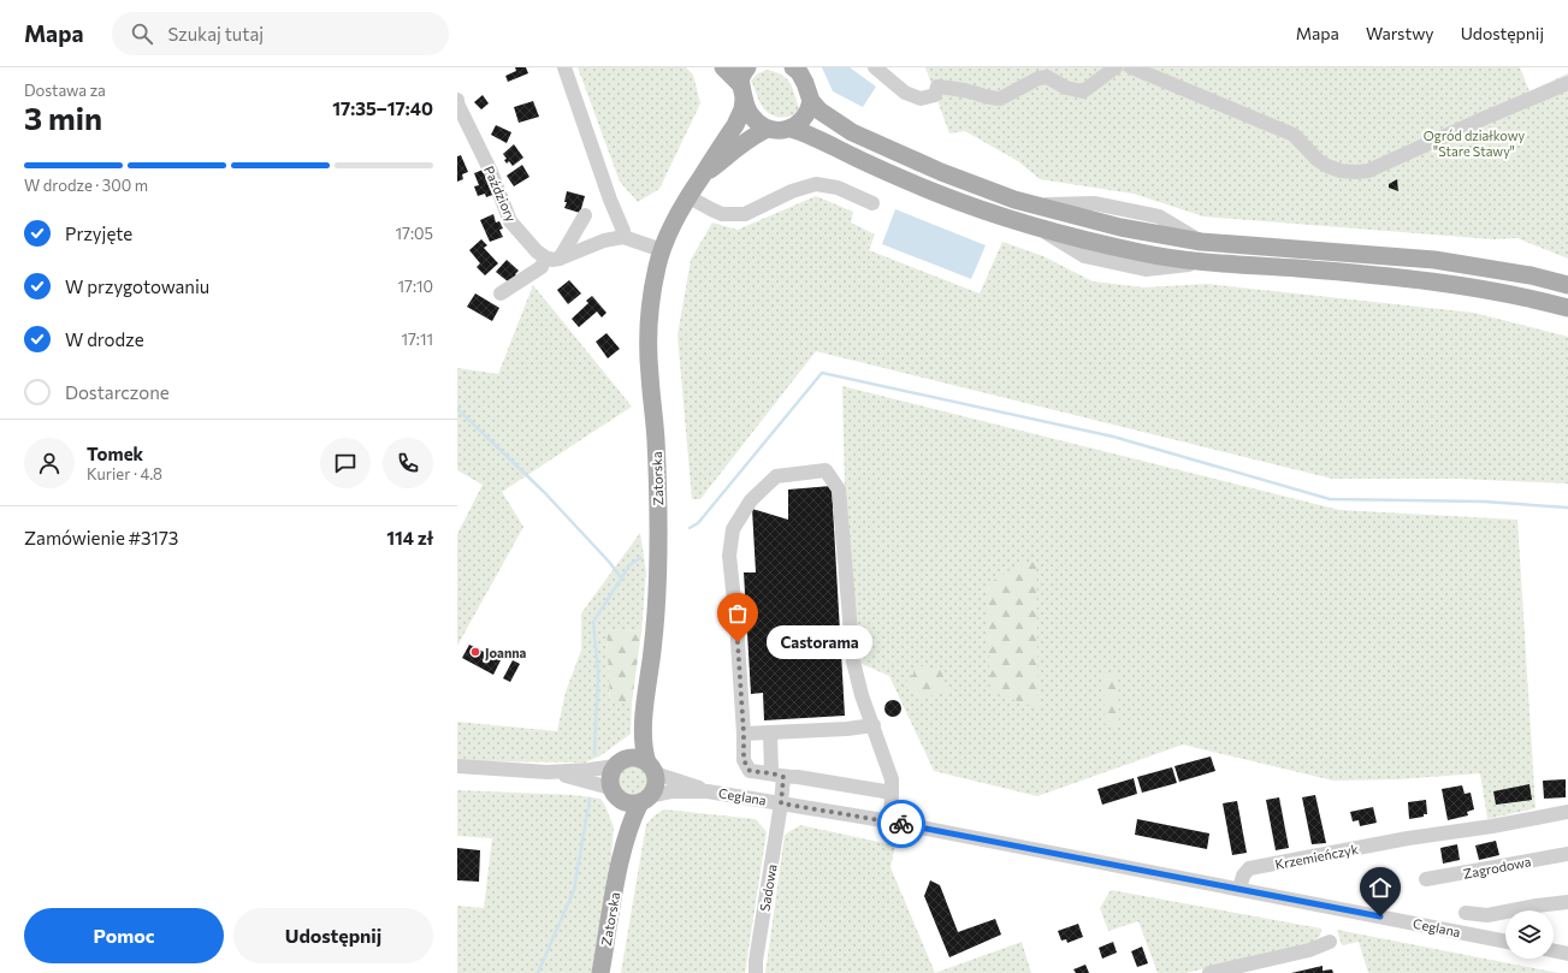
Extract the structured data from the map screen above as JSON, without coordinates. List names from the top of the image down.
{
  "streets": {
    "main road": ["Zatorska"],
    "street": [
      "Paździory",
      "Ceglana",
      "Krzemieńczyk",
      "Zagrodowa",
      "Sadowa"
    ]
  },
  "crossings": [
    ["Zatorska", "Ceglana"],
    ["Ceglana", "Krzemieńczyk"],
    ["Ceglana", "Sadowa"]
  ],
  "parks": ["Ogród działkowy \"Stare Stawy\""],
  "places": ["Castorama", "Joanna"],
  "page": {
    "header": "Mapa",
    "search": "Szukaj tutaj",
    "nav": ["Mapa", "Warstwy", "Udostępnij"],
    "heading": ["3 min", "Dostawa za", "17:35–17:40"],
    "panel": [
      "Tomek",
      "Kurier · 4.8",
      "Zamówienie #3173",
      "114 zł"
    ],
    "bar": "W drodze · 300 m",
    "list": [
      ["Przyjęte", "17:05"],
      ["W przygotowaniu", "17:10"],
      ["W drodze", "17:11"],
      "Dostarczone"
    ],
    "bubble": "Castorama",
    "buttons": ["Pomoc", "Udostępnij"]
  }
}
